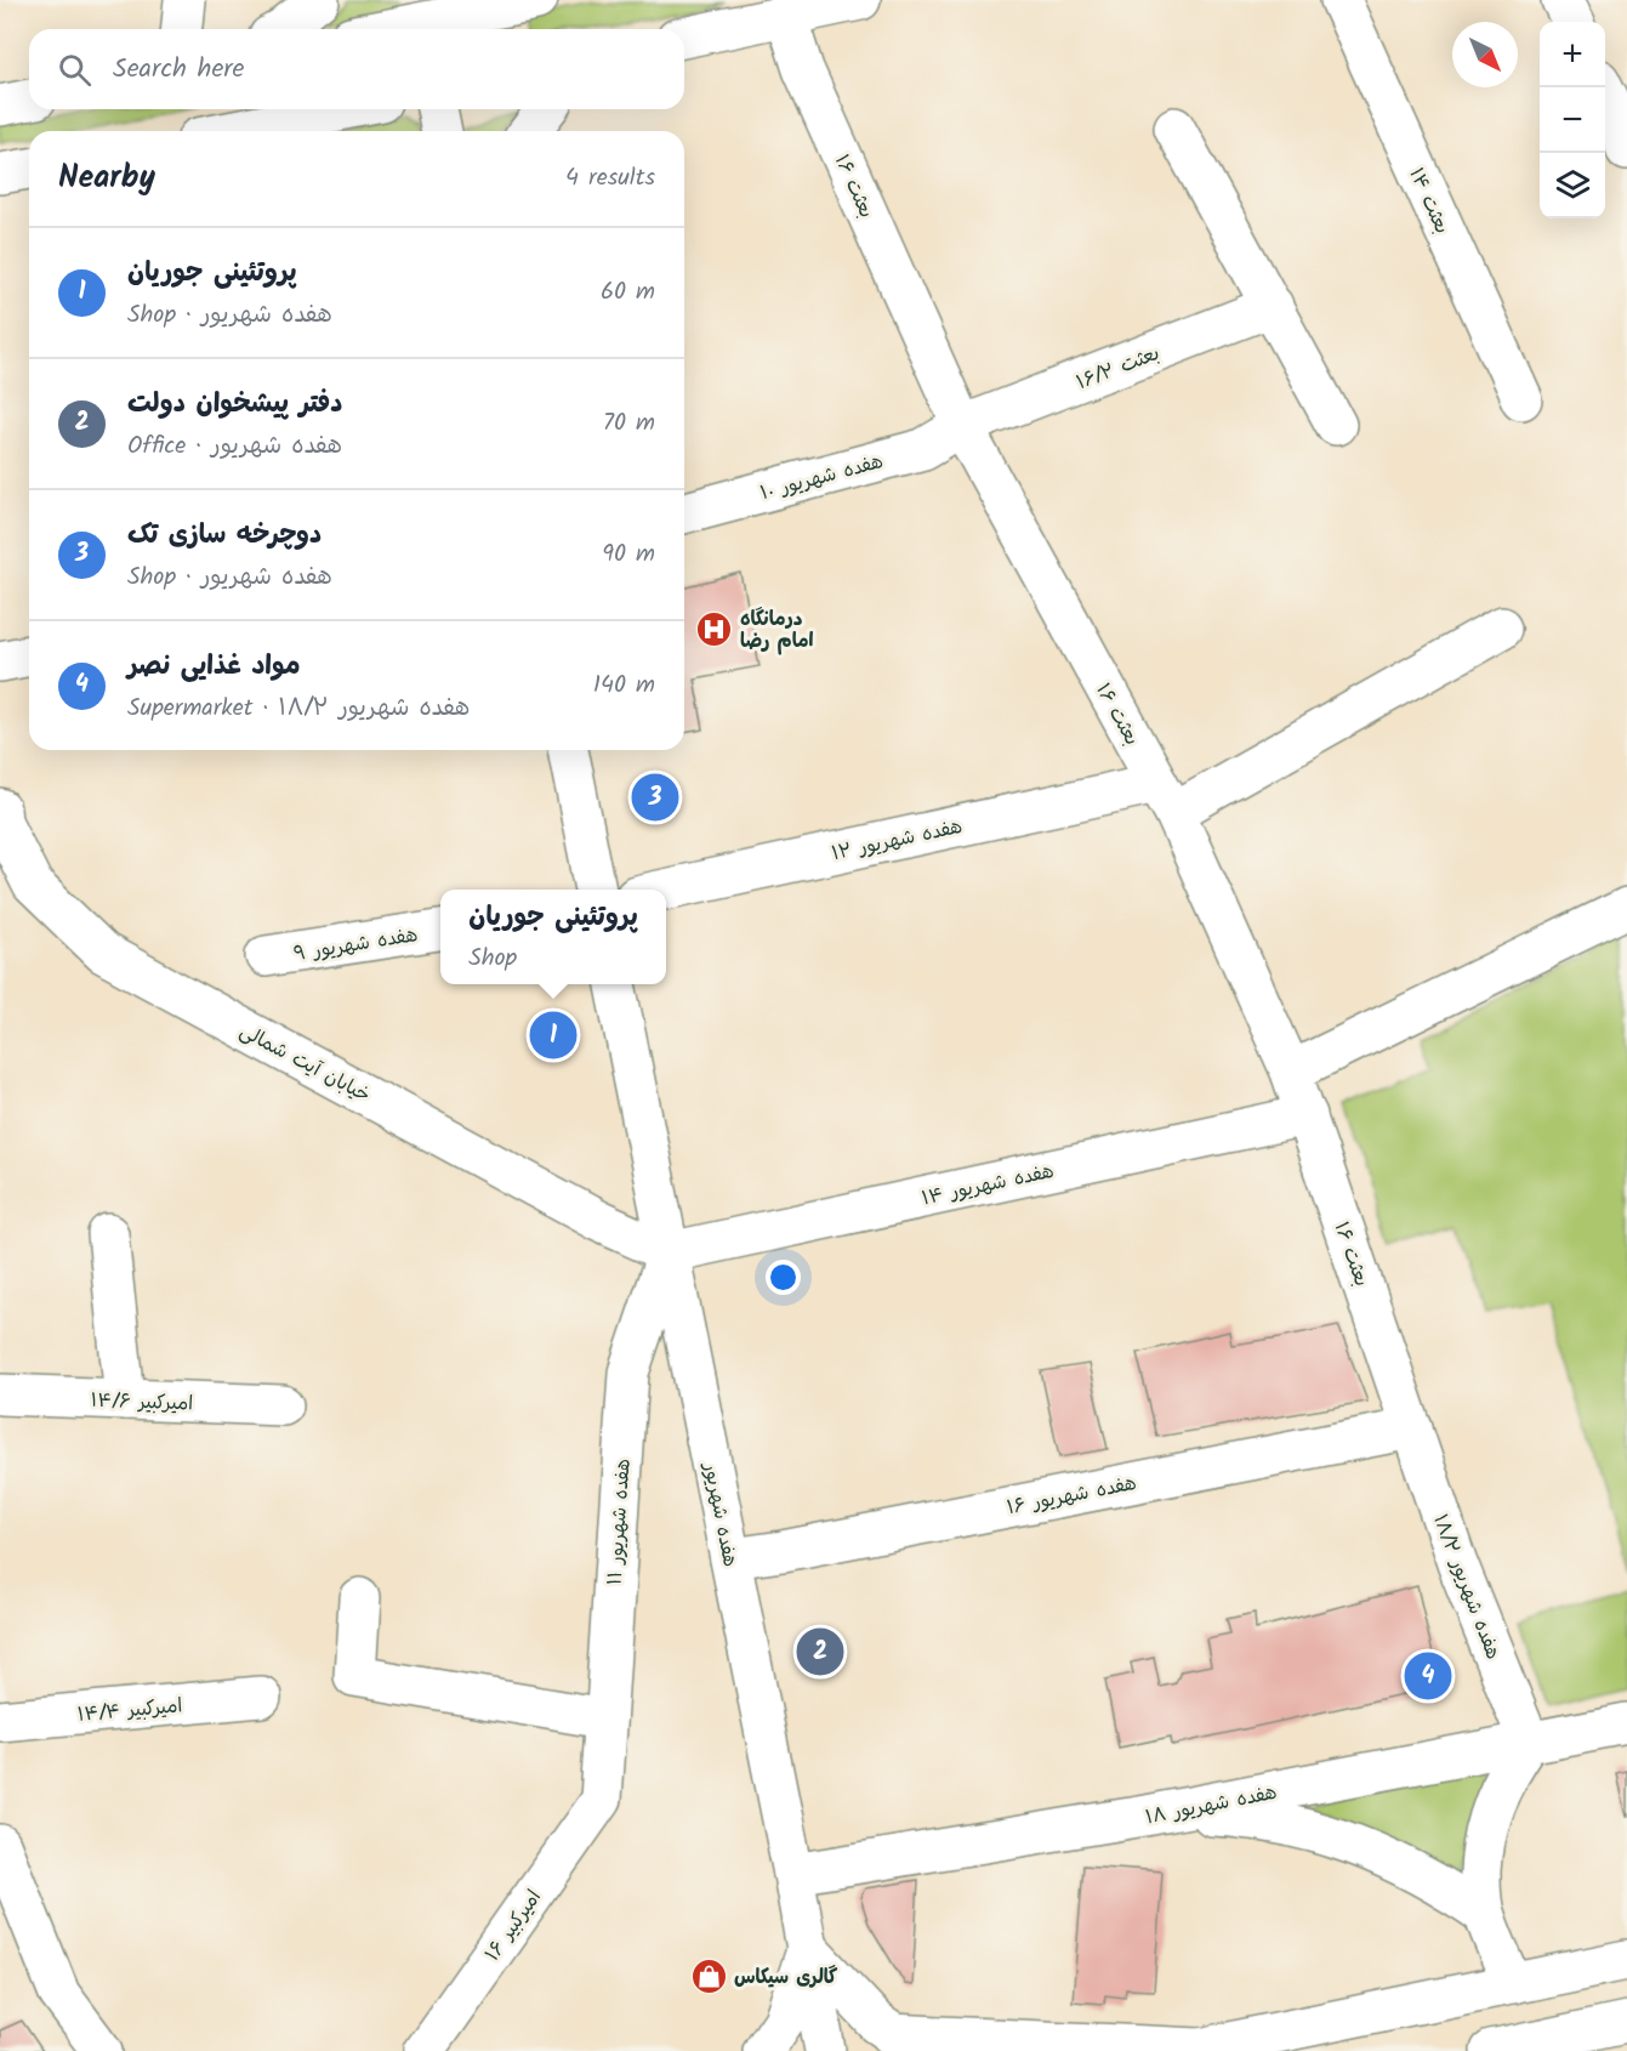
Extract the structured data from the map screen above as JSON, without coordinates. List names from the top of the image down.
{
  "streets": {
    "street": [
      "بعثت ۱۶",
      "بعثت ۱۴",
      "بعثت ۱۶/۲",
      "هفده شهریور ۱۰",
      "هفده شهریور ۱۲",
      "هفده شهریور ۹",
      "خیابان آیت شمالی",
      "هفده شهریور ۱۴",
      "امیرکبیر ۱۴/۶",
      "هفده شهریور ۱۶",
      "هفده شهریور",
      "هفده شهریور ۱۱",
      "هفده شهریور ۱۸/۲",
      "امیرکبیر ۱۴/۴",
      "هفده شهریور ۱۸",
      "امیرکبیر ۱۶"
    ]
  },
  "crossings": [
    ["بعثت ۱۶", "بعثت ۱۶/۲"],
    ["بعثت ۱۶", "هفده شهریور ۱۰"],
    ["بعثت ۱۶", "هفده شهریور ۱۲"],
    ["بعثت ۱۶", "هفده شهریور ۱۴"],
    ["بعثت ۱۶", "هفده شهریور ۱۶"],
    ["بعثت ۱۶", "هفده شهریور ۱۸/۲"],
    ["بعثت ۱۶/۲", "هفده شهریور ۱۰"],
    ["خیابان آیت شمالی", "هفده شهریور ۱۴"],
    ["خیابان آیت شمالی", "هفده شهریور"],
    ["خیابان آیت شمالی", "هفده شهریور ۱۱"],
    ["هفده شهریور ۱۴", "هفده شهریور"],
    ["هفده شهریور ۱۴", "هفده شهریور ۱۱"],
    ["هفده شهریور ۱۶", "هفده شهریور"],
    ["هفده شهریور ۱۶", "هفده شهریور ۱۸/۲"],
    ["هفده شهریور", "هفده شهریور ۱۱"],
    ["هفده شهریور", "هفده شهریور ۱۸"],
    ["هفده شهریور ۱۱", "امیرکبیر ۱۶"],
    ["هفده شهریور ۱۸/۲", "هفده شهریور ۱۸"]
  ],
  "places": {
    "hospital": ["درمانگاه امام رضا"],
    "shop": ["گالری سیکاس"]
  },
  "north": "bottom right",
  "page": {
    "map_buttons": ["+", "−"],
    "search": "Search here",
    "heading": ["Nearby", "4 results"],
    "list": [
      {
        "mark": "1",
        "name": "پروتئینی جوریان",
        "note": "Shop · هفده شهریور",
        "value": "60 m"
      },
      {
        "mark": "2",
        "name": "دفتر پیشخوان دولت",
        "note": "Office · هفده شهریور",
        "value": "70 m"
      },
      {
        "mark": "3",
        "name": "دوچرخه سازی تک",
        "note": "Shop · هفده شهریور",
        "value": "90 m"
      },
      {
        "mark": "4",
        "name": "مواد غذایی نصر",
        "note": "Supermarket · هفده شهریور ۱۸/۲",
        "value": "140 m"
      }
    ],
    "pins": [
      "3",
      "1",
      "2",
      "4"
    ],
    "popup": ["پروتئینی جوریان", "Shop"]
  }
}
